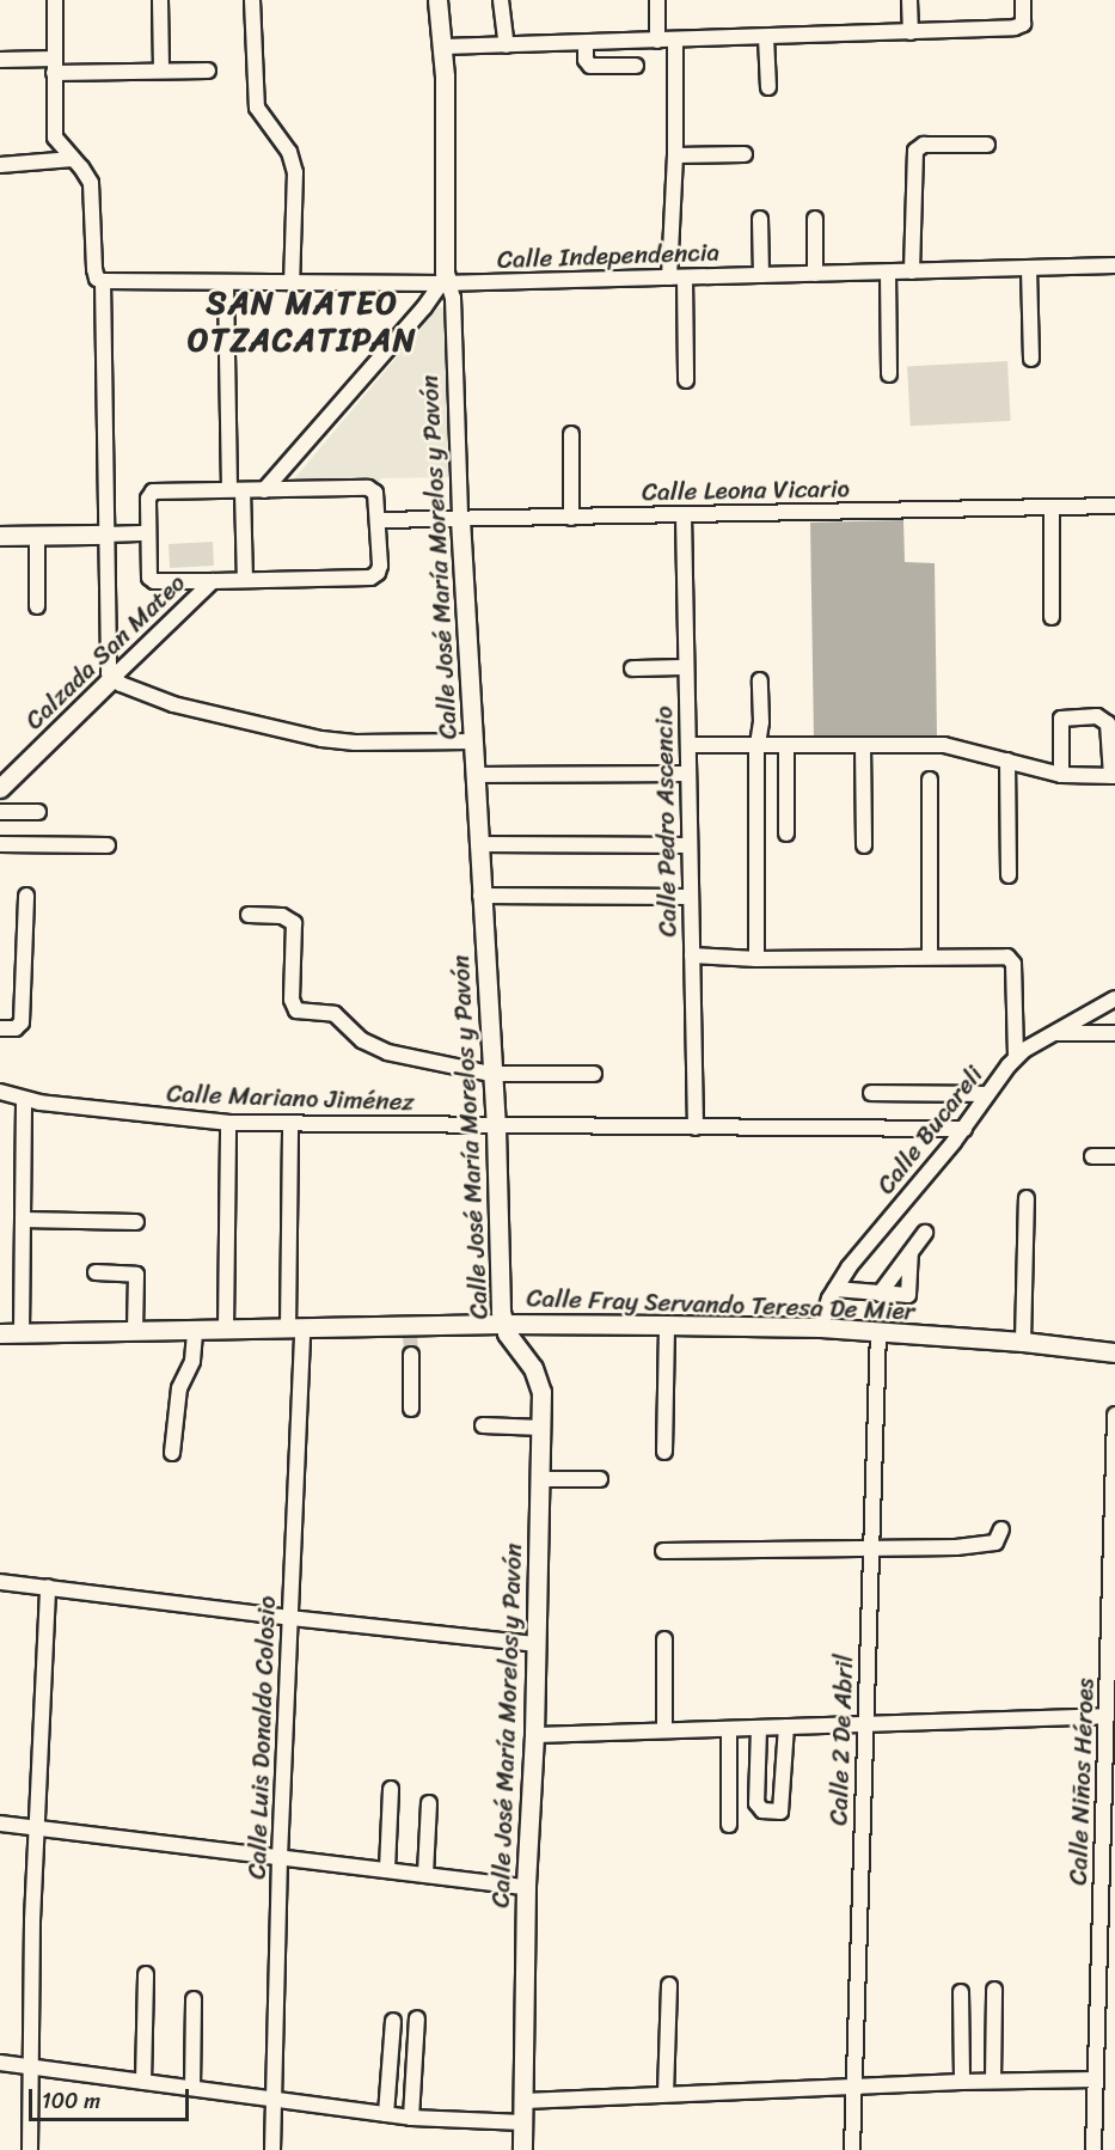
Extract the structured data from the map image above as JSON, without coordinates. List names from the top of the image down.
{
  "streets": {
    "main road": ["Calle José María Morelos y Pavón", "Calzada San Mateo", "Calle Fray Servando Teresa De Mier"],
    "street": [
      "Calle Independencia",
      "Calle Leona Vicario",
      "Calle Pedro Ascencio",
      "Calle Mariano Jiménez",
      "Calle Bucareli",
      "Calle Luis Donaldo Colosio",
      "Calle 2 De Abril",
      "Calle Niños Héroes"
    ]
  },
  "crossings": [
    ["Calle Independencia", "Calle José María Morelos y Pavón"],
    ["Calle Leona Vicario", "Calle José María Morelos y Pavón"],
    ["Calle Leona Vicario", "Calle Pedro Ascencio"],
    ["Calle José María Morelos y Pavón", "Calle Mariano Jiménez"],
    ["Calle José María Morelos y Pavón", "Calle Fray Servando Teresa De Mier"],
    ["Calle Pedro Ascencio", "Calle Mariano Jiménez"],
    ["Calle Mariano Jiménez", "Calle Bucareli"],
    ["Calle Mariano Jiménez", "Calle Luis Donaldo Colosio"],
    ["Calle Bucareli", "Calle Fray Servando Teresa De Mier"],
    ["Calle Fray Servando Teresa De Mier", "Calle Luis Donaldo Colosio"],
    ["Calle Fray Servando Teresa De Mier", "Calle 2 De Abril"]
  ],
  "districts": ["SAN MATEO OTZACATIPAN"],
  "scale_bar": "100 m"
}
